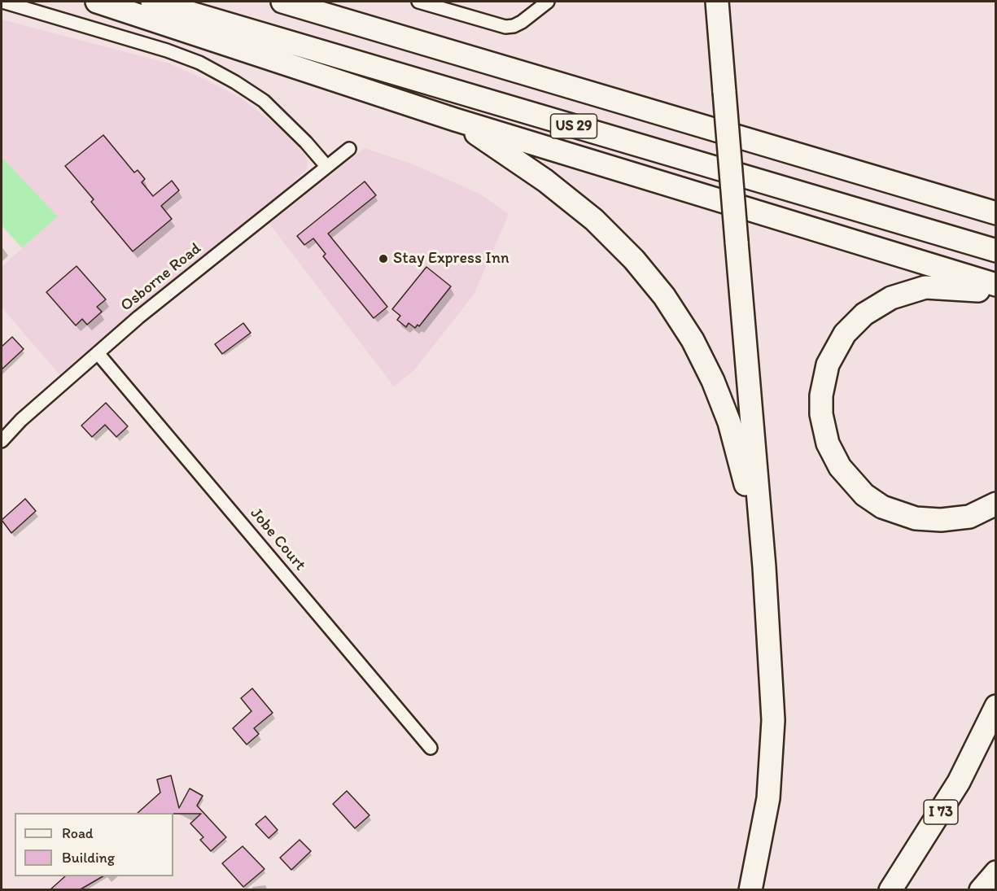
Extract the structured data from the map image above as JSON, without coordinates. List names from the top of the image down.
{
  "streets": {
    "highway": ["US 29", "I 73"],
    "street": ["Osborne Road", "Jobe Court"]
  },
  "crossings": [
    ["Osborne Road", "Jobe Court"]
  ],
  "places": ["Stay Express Inn"],
  "legend": ["Road", "Building"]
}
